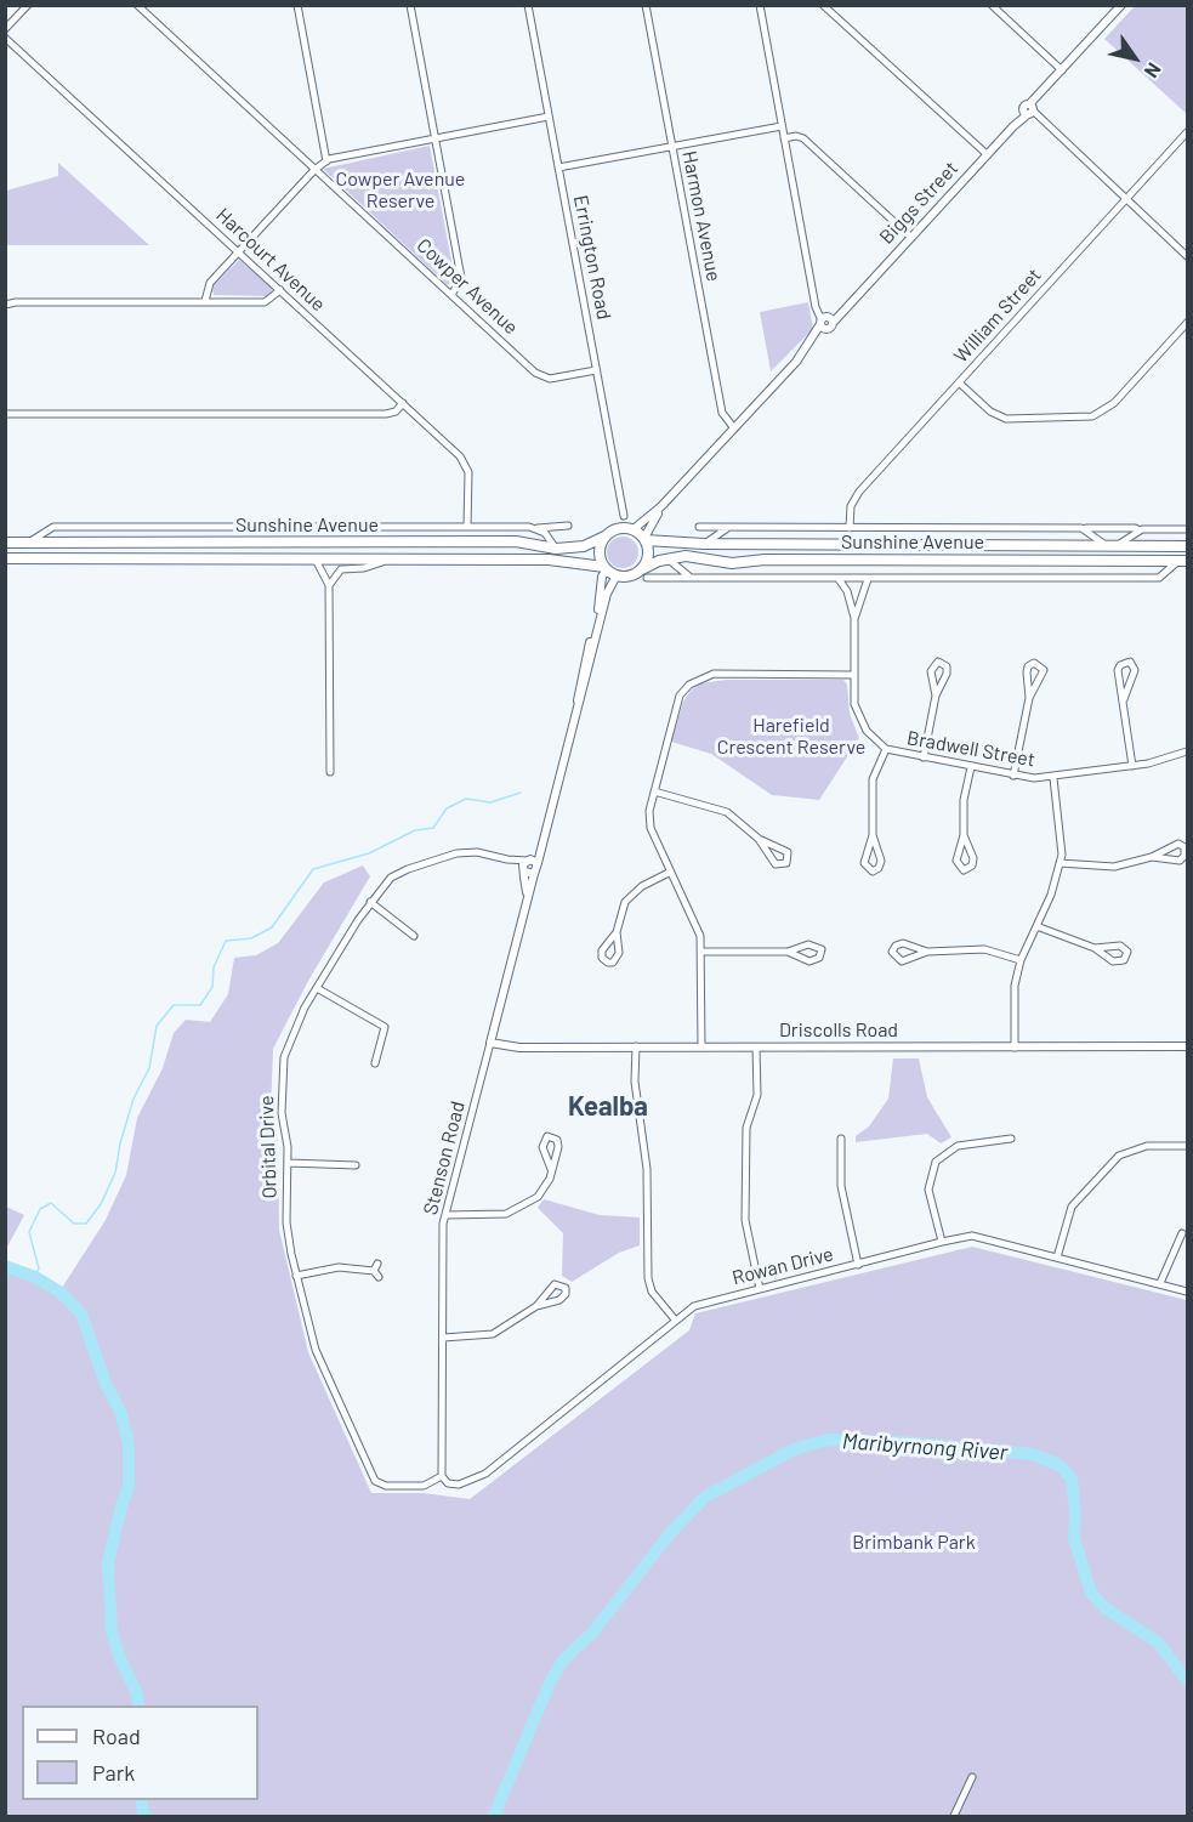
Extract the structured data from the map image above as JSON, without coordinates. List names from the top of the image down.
{
  "streets": {
    "main road": ["Sunshine Avenue"],
    "street": [
      "Biggs Street",
      "Harmon Avenue",
      "Errington Road",
      "Harcourt Avenue",
      "Cowper Avenue",
      "William Street",
      "Bradwell Street",
      "Driscolls Road",
      "Orbital Drive",
      "Stenson Road",
      "Rowan Drive"
    ]
  },
  "crossings": [
    ["Biggs Street", "Harmon Avenue"],
    ["Biggs Street", "Sunshine Avenue"],
    ["Errington Road", "Cowper Avenue"],
    ["Sunshine Avenue", "Bradwell Street"],
    ["Driscolls Road", "Stenson Road"],
    ["Orbital Drive", "Stenson Road"],
    ["Orbital Drive", "Rowan Drive"],
    ["Stenson Road", "Rowan Drive"]
  ],
  "districts": ["Kealba"],
  "water": ["Maribyrnong River"],
  "parks": ["Cowper Avenue Reserve", "Harefield Crescent Reserve", "Brimbank Park"],
  "legend": ["Road", "Park"],
  "north": "bottom right"
}
